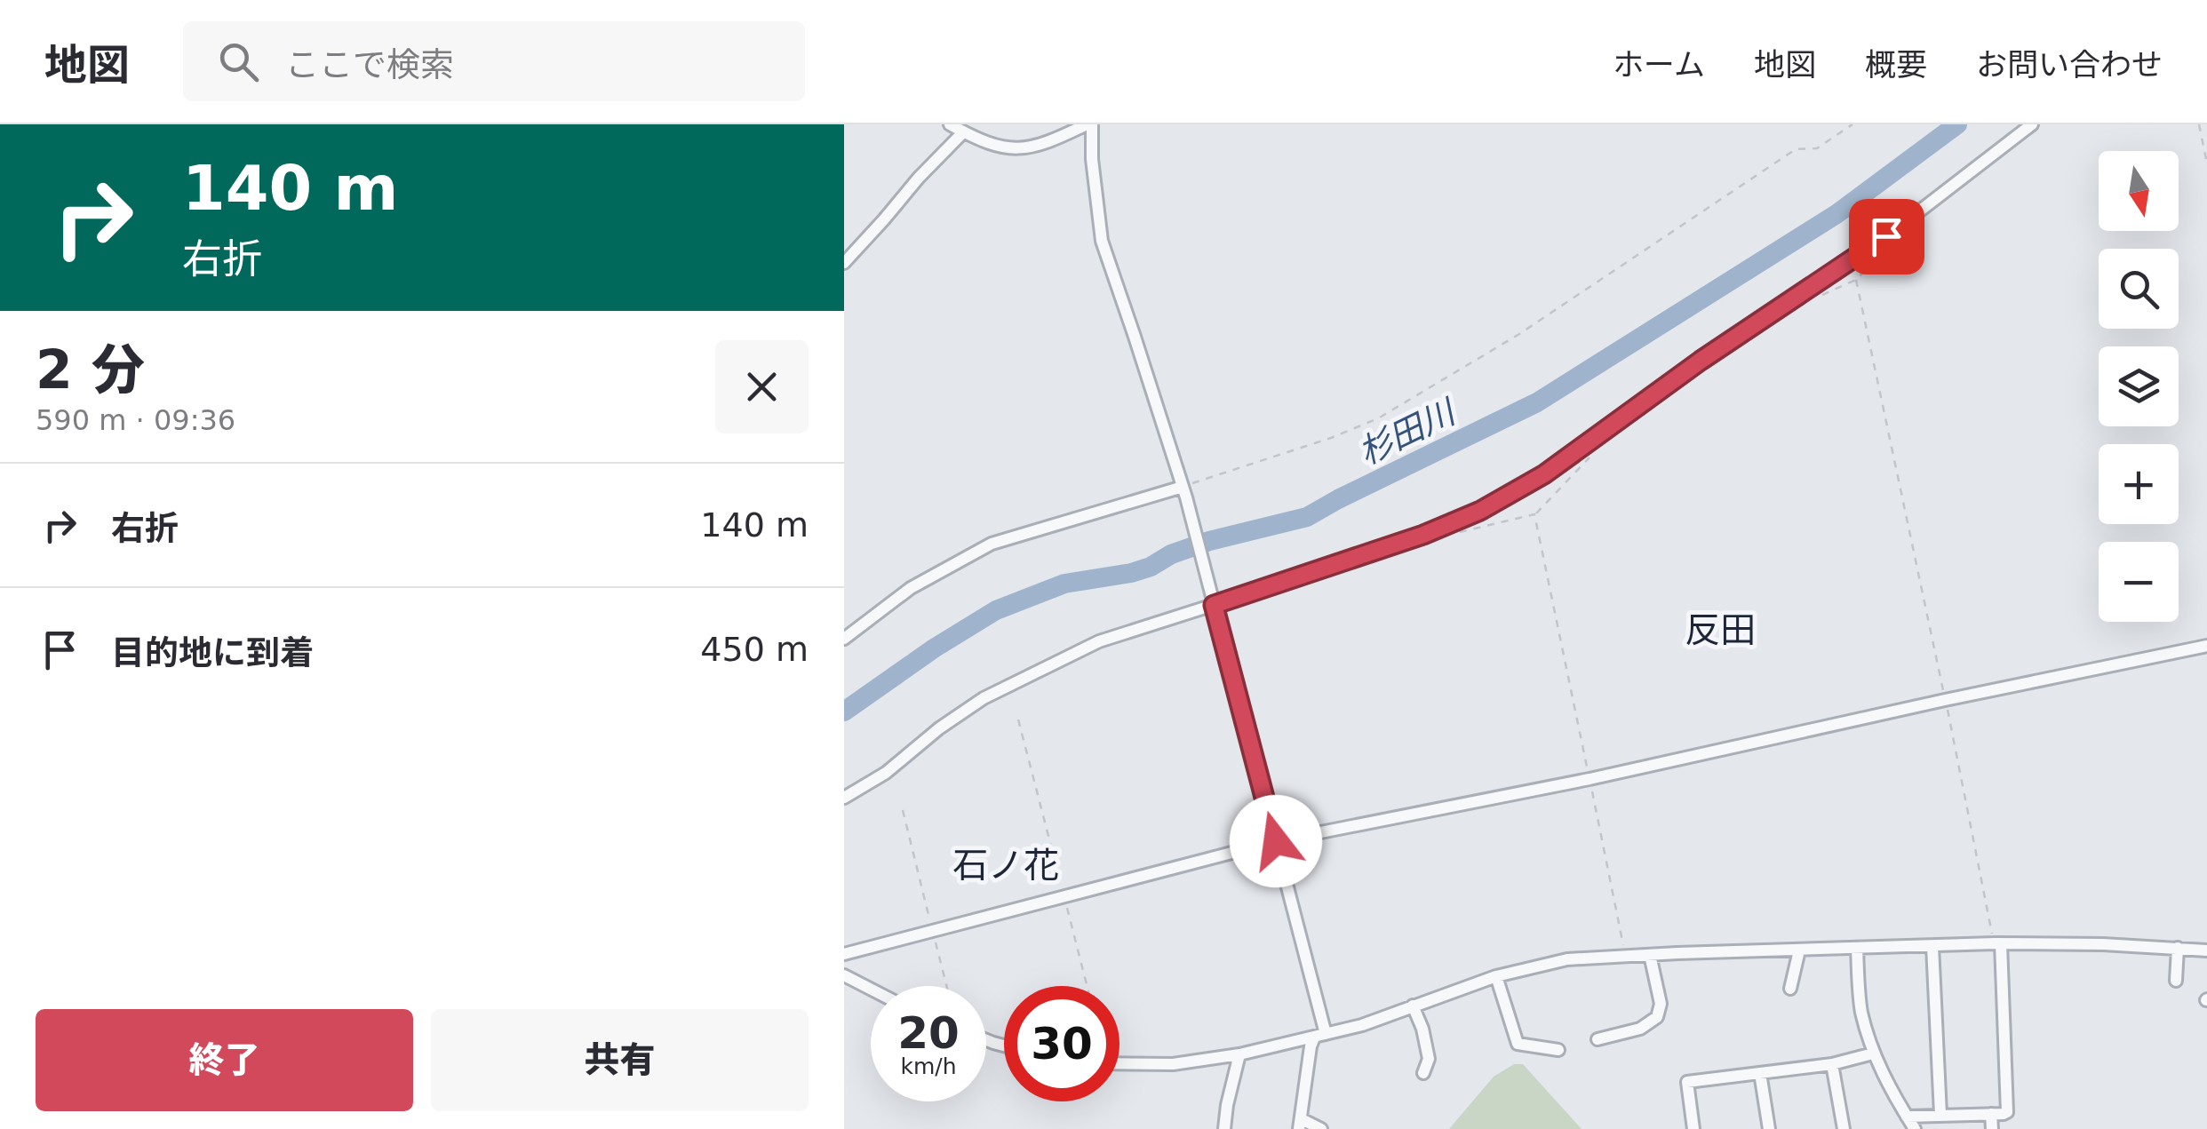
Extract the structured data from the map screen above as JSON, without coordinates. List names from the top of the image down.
{
  "districts": ["反田", "石ノ花"],
  "water": ["杉田川"],
  "north": "bottom",
  "page": {
    "header": "地図",
    "search": "ここで検索",
    "nav": [
      "ホーム",
      "地図",
      "概要",
      "お問い合わせ"
    ],
    "turn": ["140 m", "右折"],
    "map_buttons": ["+", "−"],
    "heading": ["2 分", "590 m · 09:36"],
    "list": [
      {
        "name": "右折",
        "value": "140 m"
      },
      {
        "name": "目的地に到着",
        "value": "450 m"
      }
    ],
    "speed": "20 km/h",
    "limit": "30",
    "buttons": ["終了", "共有"]
  }
}
